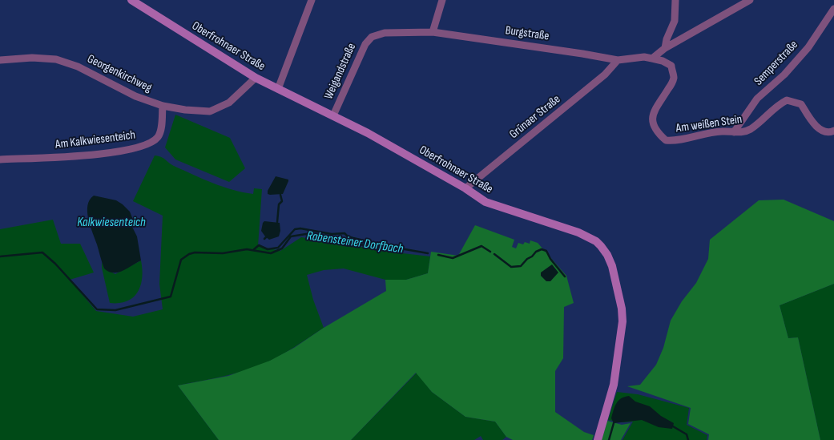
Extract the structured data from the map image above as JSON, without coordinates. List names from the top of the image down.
{
  "streets": {
    "main road": ["Oberfrohnaer Straße"],
    "street": [
      "Burgstraße",
      "Semperstraße",
      "Weigandstraße",
      "Georgenkirchweg",
      "Grünaer Straße",
      "Am weißen Stein",
      "Am Kalkwiesenteich"
    ]
  },
  "crossings": [
    ["Burgstraße", "Weigandstraße"],
    ["Burgstraße", "Grünaer Straße"],
    ["Burgstraße", "Am weißen Stein"],
    ["Oberfrohnaer Straße", "Weigandstraße"],
    ["Oberfrohnaer Straße", "Georgenkirchweg"],
    ["Oberfrohnaer Straße", "Grünaer Straße"],
    ["Semperstraße", "Am weißen Stein"],
    ["Georgenkirchweg", "Am Kalkwiesenteich"],
    ["Grünaer Straße", "Am weißen Stein"]
  ],
  "water": ["Kalkwiesenteich", "Rabensteiner Dorfbach"]
}
